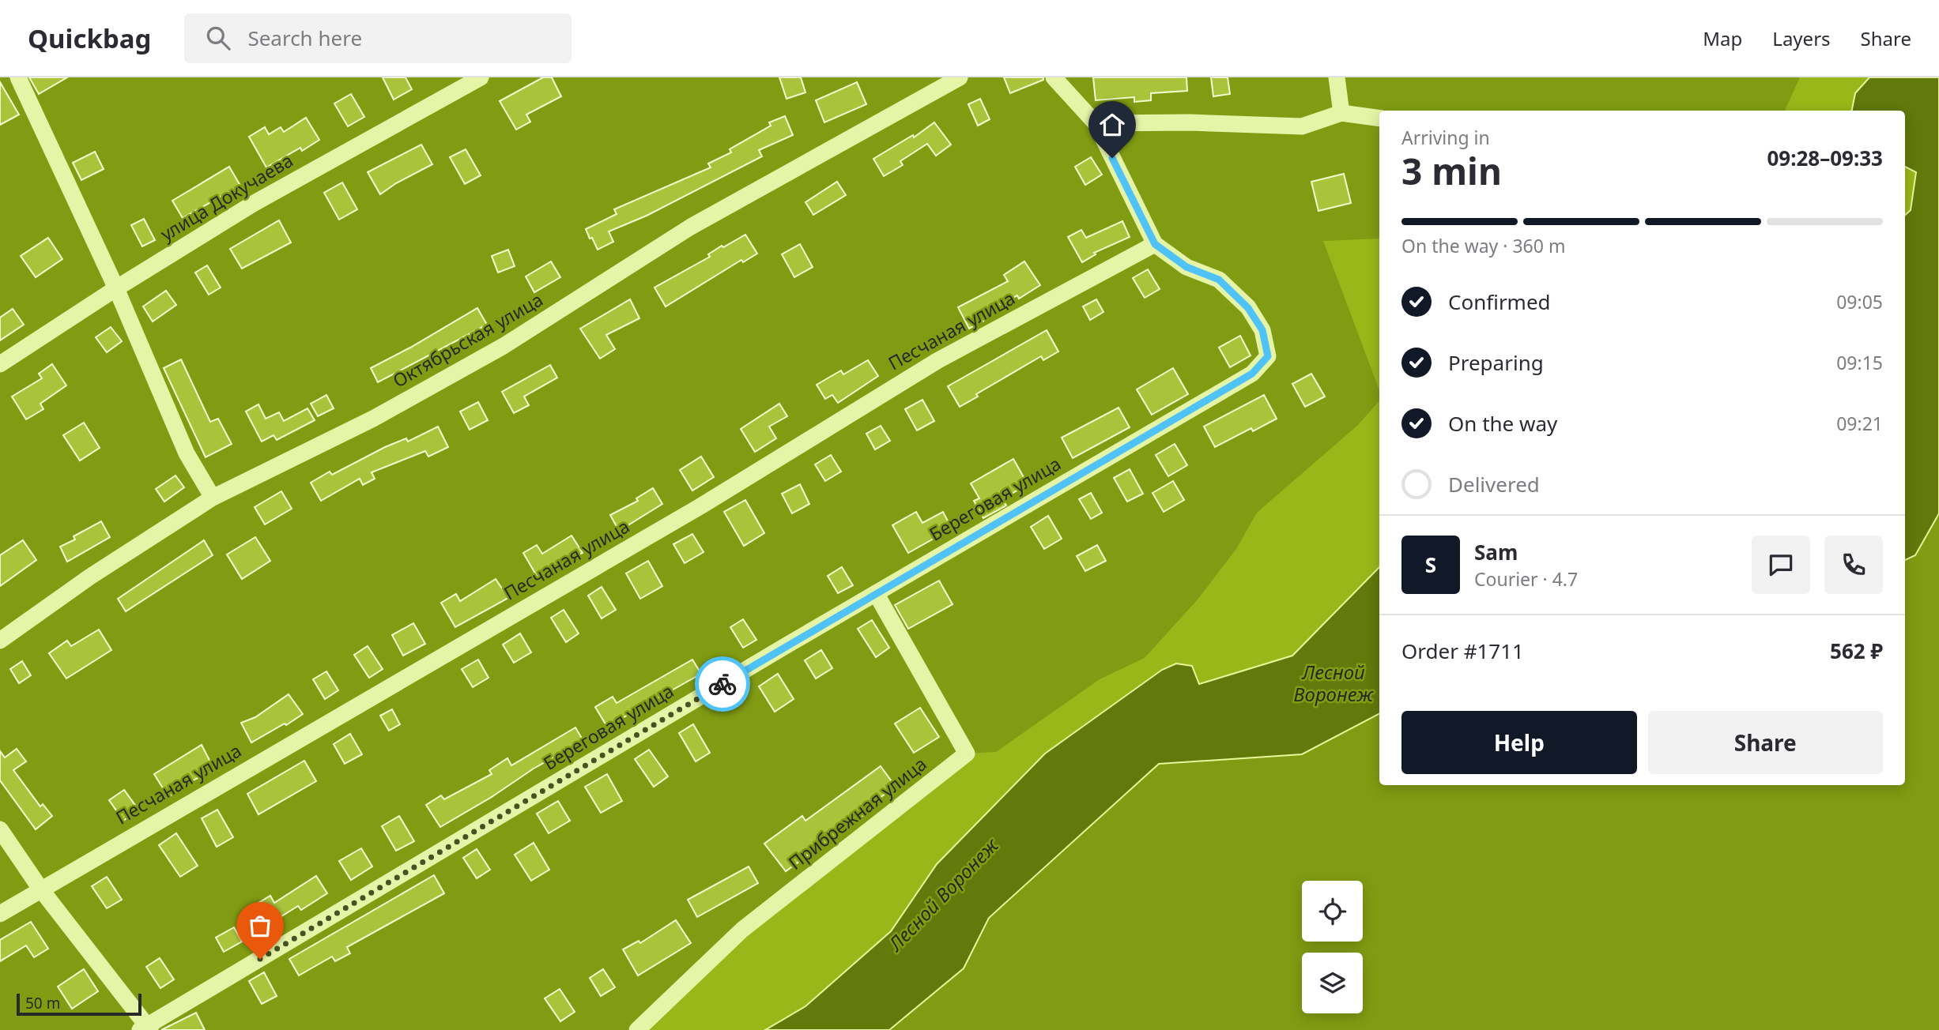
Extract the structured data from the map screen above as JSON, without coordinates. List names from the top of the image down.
{
  "streets": {
    "street": [
      "улица Докучаева",
      "Песчаная улица",
      "Октябрьская улица",
      "Береговая улица",
      "Прибрежная улица"
    ]
  },
  "crossings": [
    ["Песчаная улица", "Береговая улица"],
    ["Береговая улица", "Прибрежная улица"]
  ],
  "water": ["Лесной Воронеж"],
  "scale_bar": "50 m",
  "page": {
    "header": "Quickbag",
    "search": "Search here",
    "nav": ["Map", "Layers", "Share"],
    "heading": ["3 min", "Arriving in", "09:28–09:33"],
    "panel": [
      "Sam",
      "Courier · 4.7",
      "Order #1711",
      "562 ₽"
    ],
    "bar": "On the way · 360 m",
    "list": [
      ["Confirmed", "09:05"],
      ["Preparing", "09:15"],
      ["On the way", "09:21"],
      "Delivered"
    ],
    "round": "S",
    "buttons": ["Help", "Share"],
    "scale": "50 m"
  }
}
